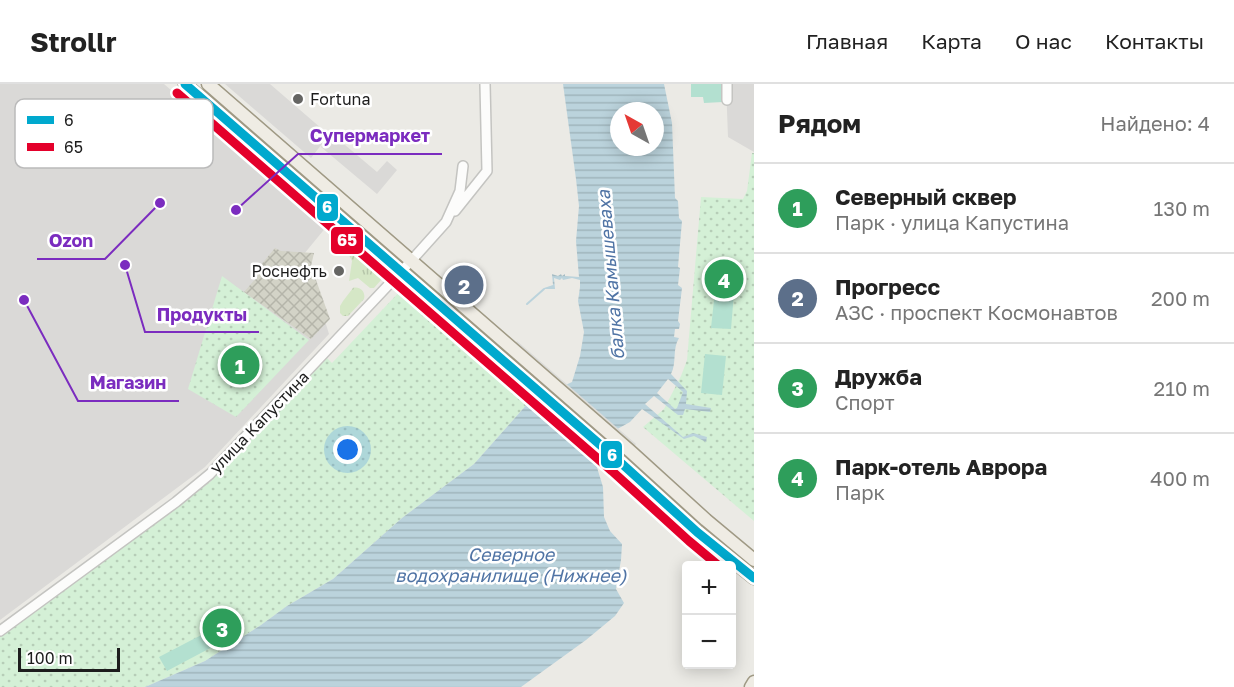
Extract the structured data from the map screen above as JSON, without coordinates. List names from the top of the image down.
{
  "streets": {
    "street": ["улица Капустина"]
  },
  "water": ["балка Камышеваха", "Северное водохранилище (Нижнее)"],
  "places": [
    "Fortuna",
    "Ozon",
    "Супермаркет",
    "Продукты",
    "Роснефть",
    "Магазин"
  ],
  "lines": ["transit line 6", "transit line 65"],
  "legend": ["6", "65"],
  "scale_bar": "100 m",
  "north": "top left",
  "page": {
    "header": "Strollr",
    "nav": [
      "Главная",
      "Карта",
      "О нас",
      "Контакты"
    ],
    "heading": ["Рядом", "Найдено: 4"],
    "list": [
      {
        "mark": "1",
        "name": "Северный сквер",
        "note": "Парк · улица Капустина",
        "value": "130 m"
      },
      {
        "mark": "2",
        "name": "Прогресс",
        "note": "АЗС · проспект Космонавтов",
        "value": "200 m"
      },
      {
        "mark": "3",
        "name": "Дружба",
        "note": "Спорт",
        "value": "210 m"
      },
      {
        "mark": "4",
        "name": "Парк-отель Аврора",
        "note": "Парк",
        "value": "400 m"
      }
    ],
    "pins": [
      "4",
      "2",
      "1",
      "3"
    ],
    "map_buttons": ["+", "−"],
    "scale": "100 m"
  }
}
